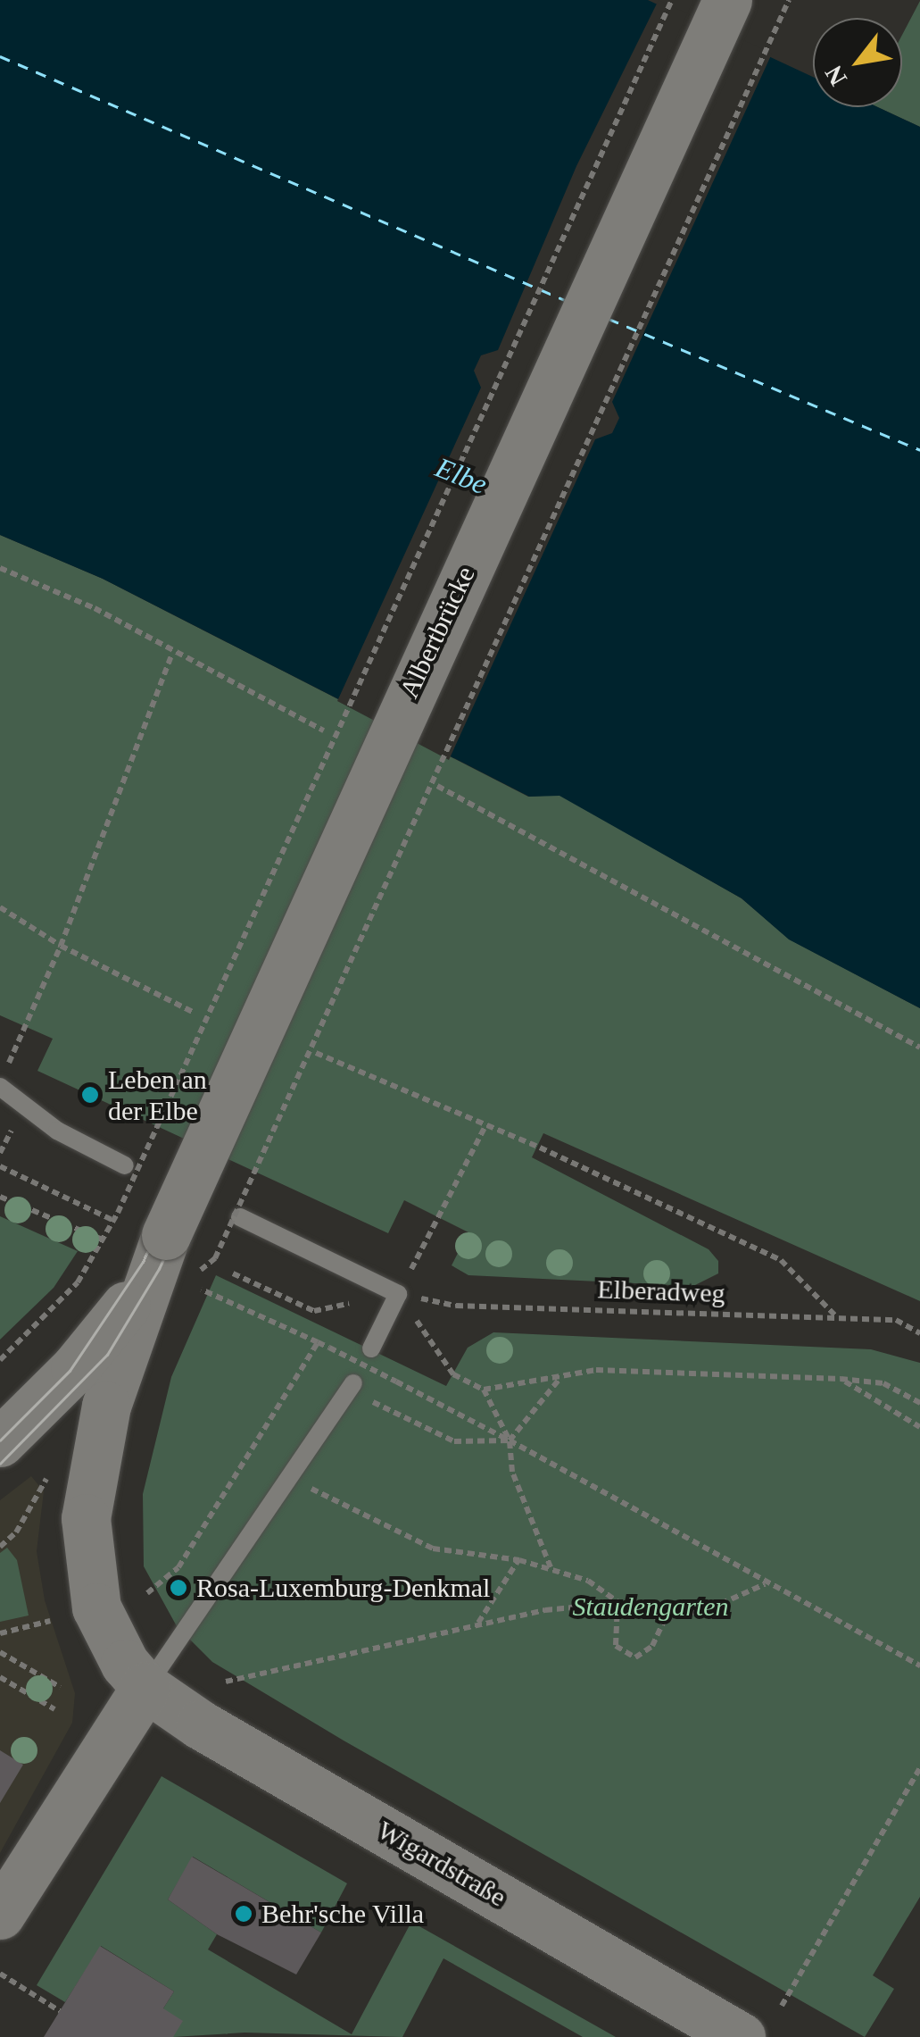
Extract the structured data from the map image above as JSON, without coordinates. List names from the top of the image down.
{
  "streets": {
    "main road": ["Albertbrücke", "Wigardstraße"],
    "path": ["Elberadweg"]
  },
  "crossings": [
    ["Albertbrücke", "Wigardstraße"]
  ],
  "water": ["Elbe"],
  "parks": ["Staudengarten"],
  "places": ["Leben an der Elbe", "Rosa-Luxemburg-Denkmal", "Behr'sche Villa"],
  "north": "bottom left"
}
